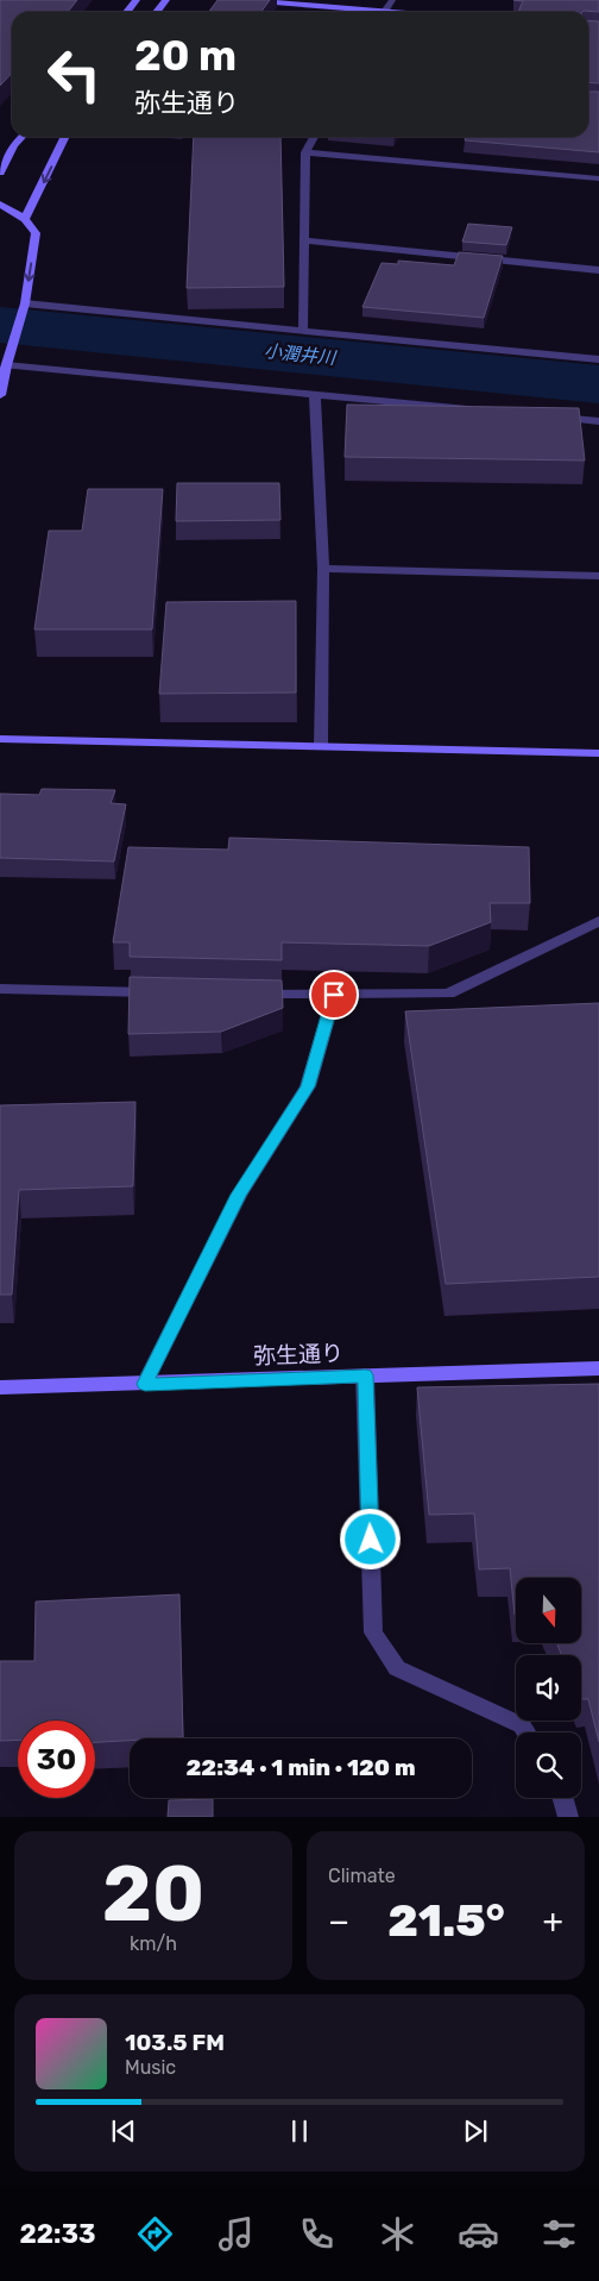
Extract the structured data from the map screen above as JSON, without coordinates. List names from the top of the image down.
{
  "streets": {
    "street": ["弥生通り"]
  },
  "water": ["小潤井川"],
  "north": "bottom",
  "page": {
    "turn": ["20 m", "弥生通り"],
    "limit": "30",
    "trip": "22:34 · 1 min · 120 m",
    "tile": [
      ["20", "km/h"],
      "Climate"
    ],
    "heat": ["−", "21.5°", "+"],
    "song": ["103.5 FM", "Music"],
    "tabs": "22:33"
  }
}
